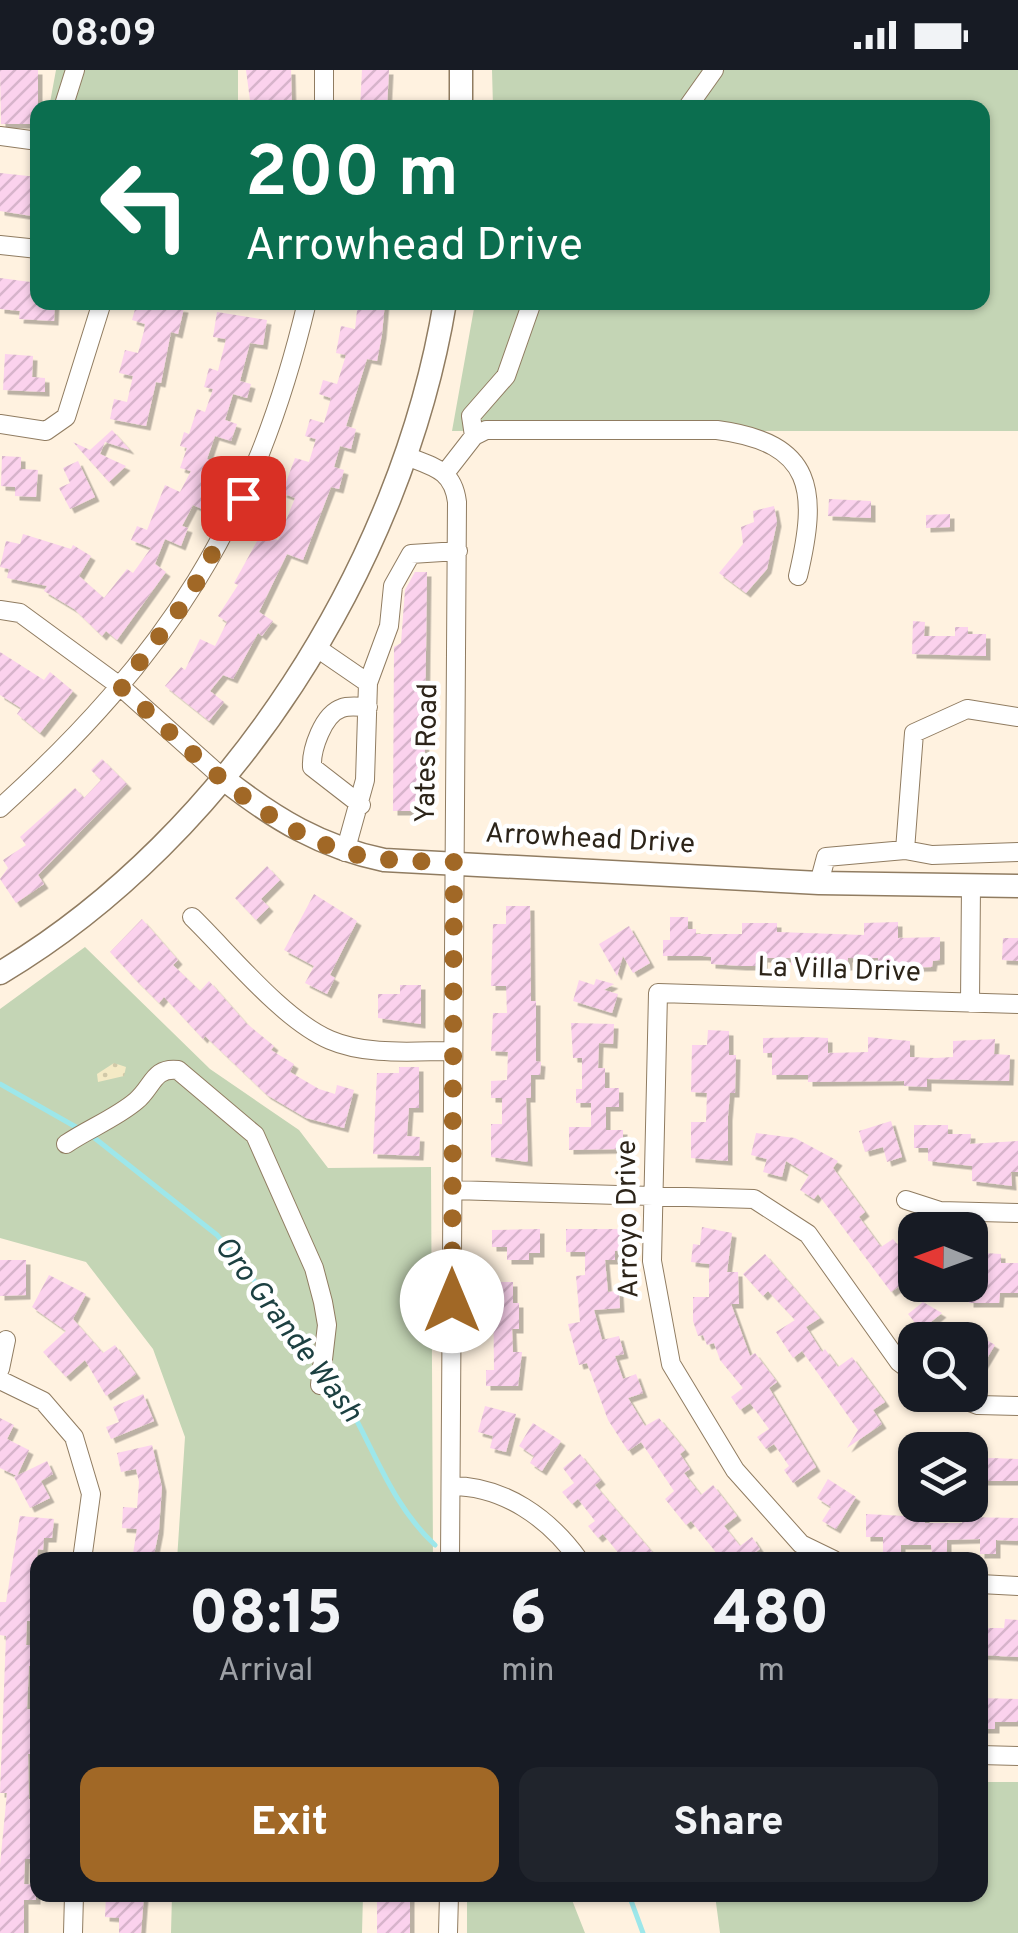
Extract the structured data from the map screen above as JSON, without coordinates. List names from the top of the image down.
{
  "streets": {
    "main road": ["Arrowhead Drive"],
    "street": ["Yates Road", "La Villa Drive", "Arroyo Drive"]
  },
  "crossings": [
    ["Yates Road", "Arrowhead Drive"],
    ["La Villa Drive", "Arroyo Drive"]
  ],
  "water": ["Oro Grande Wash"],
  "north": "left",
  "page": {
    "status": "08:09",
    "turn": ["200 m", "Arrowhead Drive"],
    "eta": [
      "08:15",
      "Arrival",
      "6",
      "min",
      "480",
      "m"
    ],
    "buttons": ["Exit", "Share"]
  }
}
